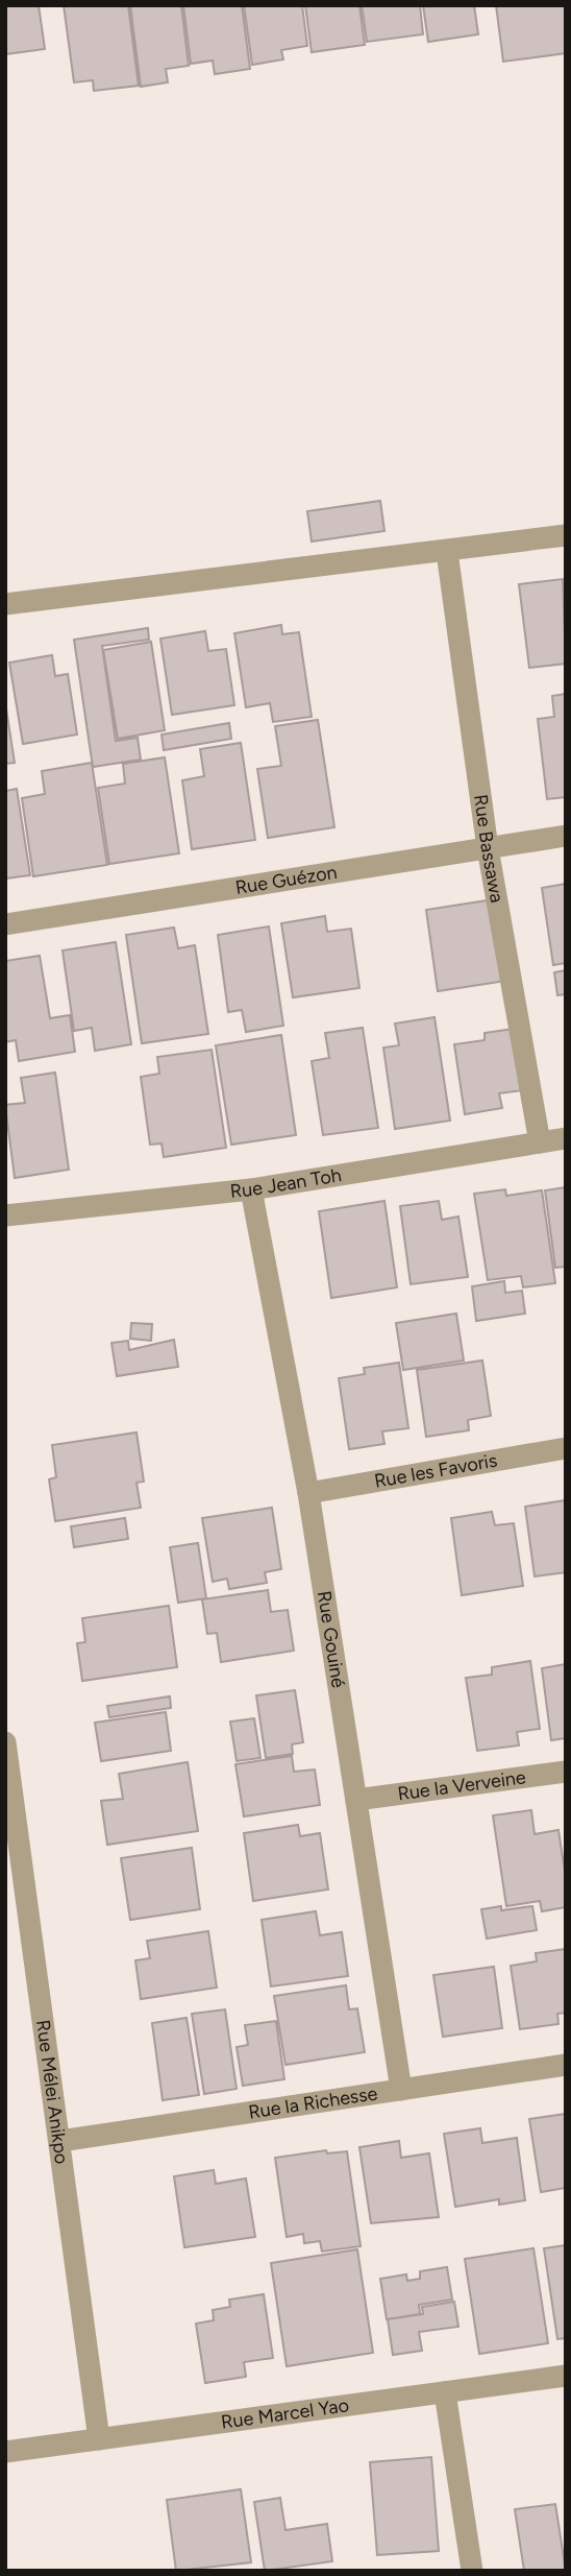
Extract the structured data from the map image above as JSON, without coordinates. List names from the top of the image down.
{
  "streets": {
    "street": [
      "Rue Bassawa",
      "Rue Guézon",
      "Rue Jean Toh",
      "Rue les Favoris",
      "Rue Gouiné",
      "Rue la Verveine",
      "Rue Mélei Anikpo",
      "Rue la Richesse",
      "Rue Marcel Yao"
    ]
  },
  "crossings": [
    ["Rue Bassawa", "Rue Guézon"],
    ["Rue Bassawa", "Rue Jean Toh"],
    ["Rue Jean Toh", "Rue Gouiné"],
    ["Rue les Favoris", "Rue Gouiné"],
    ["Rue Gouiné", "Rue la Verveine"],
    ["Rue Gouiné", "Rue la Richesse"],
    ["Rue Mélei Anikpo", "Rue la Richesse"],
    ["Rue Mélei Anikpo", "Rue Marcel Yao"]
  ]
}
